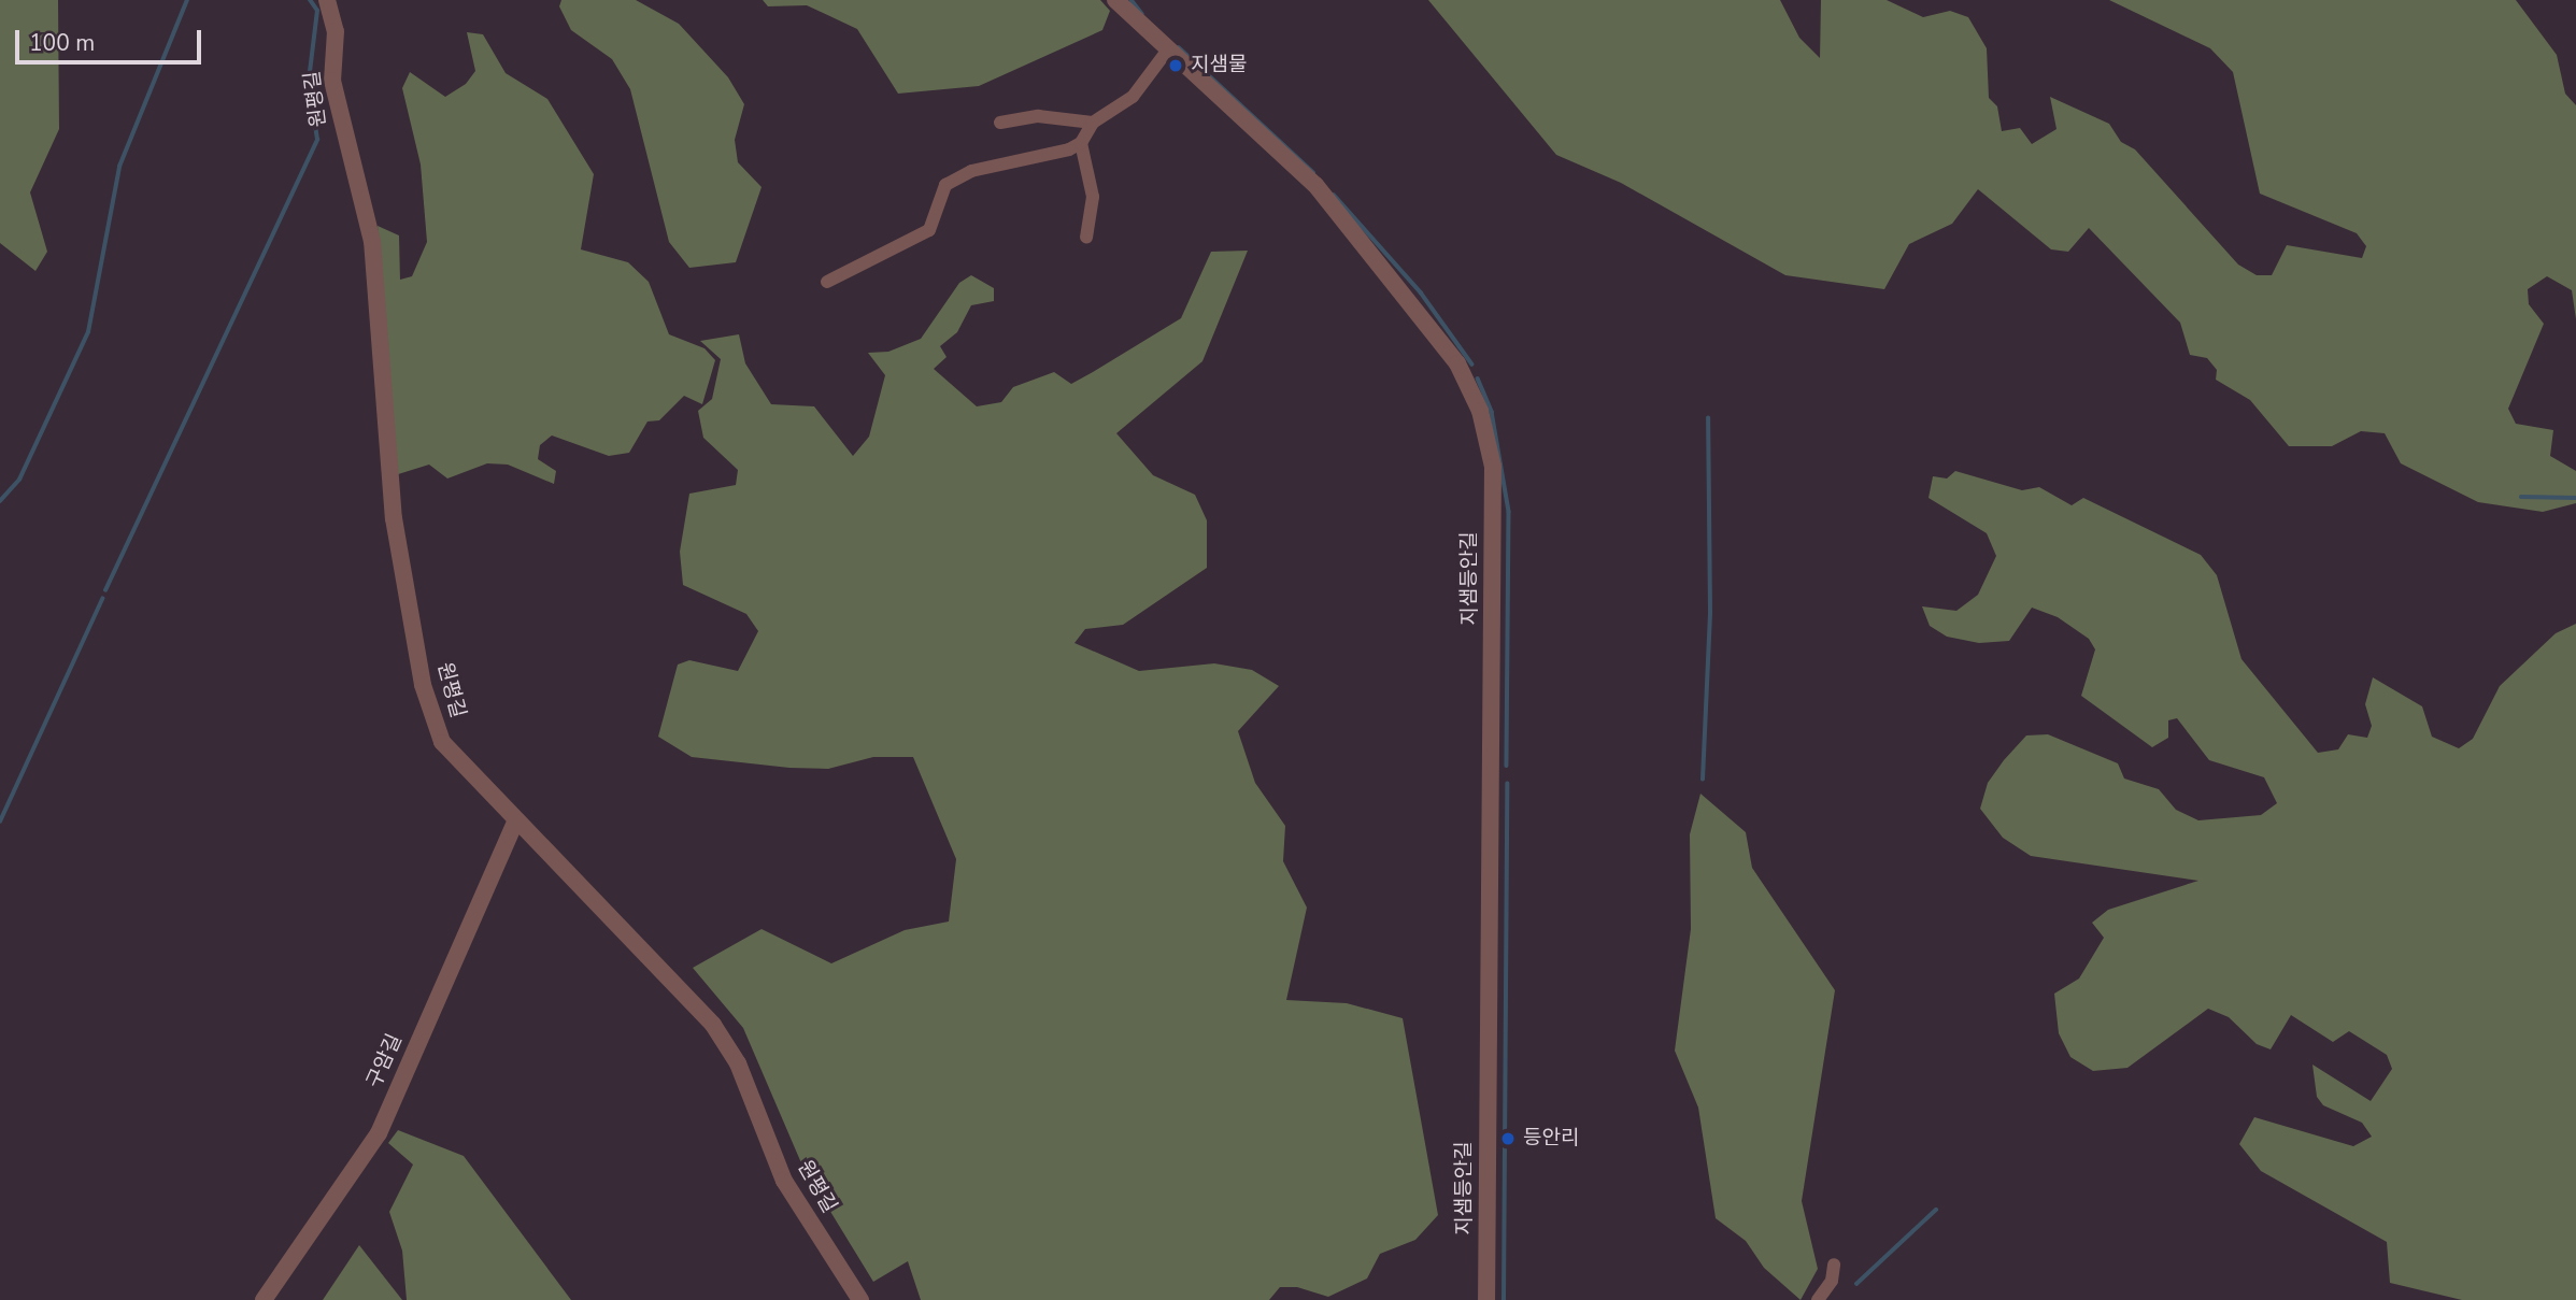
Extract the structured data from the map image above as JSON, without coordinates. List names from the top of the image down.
{
  "streets": {
    "street": ["원평길", "지샘등안길", "구암길"]
  },
  "crossings": [
    ["원평길", "구암길"]
  ],
  "places": ["지샘물", "등안리"],
  "scale_bar": "100 m"
}
